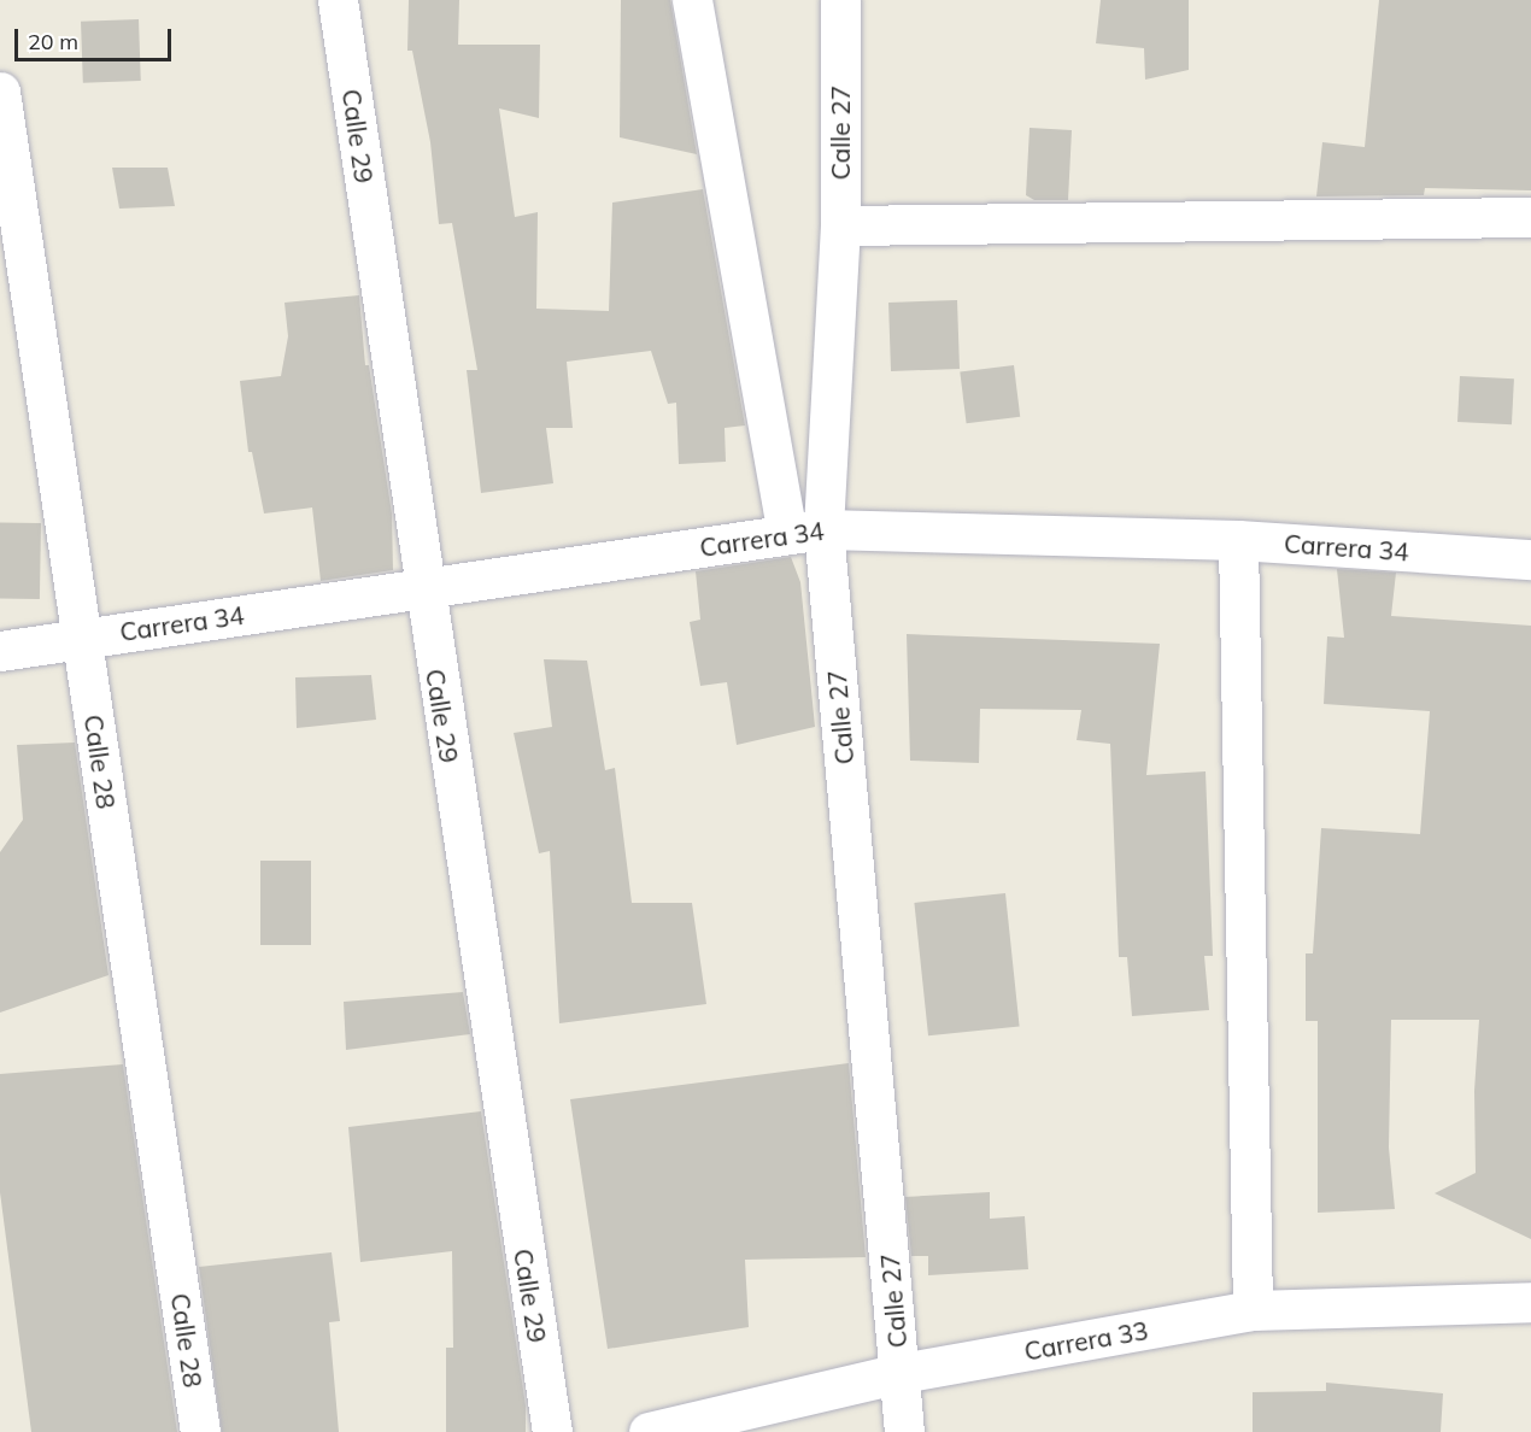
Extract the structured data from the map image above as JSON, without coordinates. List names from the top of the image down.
{
  "streets": {
    "street": [
      "Calle 27",
      "Calle 29",
      "Carrera 34",
      "Calle 28",
      "Carrera 33"
    ]
  },
  "crossings": [
    ["Calle 27", "Carrera 34"],
    ["Calle 27", "Carrera 33"],
    ["Calle 29", "Carrera 34"],
    ["Carrera 34", "Calle 28"]
  ],
  "scale_bar": "20 m"
}
